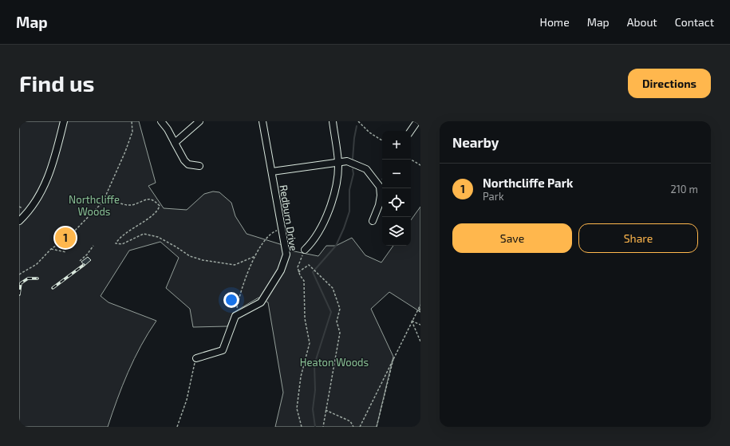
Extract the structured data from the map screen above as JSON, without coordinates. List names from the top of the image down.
{
  "streets": {
    "street": ["Redburn Drive"]
  },
  "parks": ["Northcliffe Woods", "Heaton Woods"],
  "page": {
    "header": "Map",
    "nav": [
      "Home",
      "Map",
      "About",
      "Contact"
    ],
    "buttons": [
      "Directions",
      ["Save", "Share"]
    ],
    "title": "Find us",
    "heading": "Nearby",
    "map_buttons": ["+", "−"],
    "list": [
      {
        "mark": "1",
        "name": "Northcliffe Park",
        "note": "Park",
        "value": "210 m"
      }
    ],
    "pins": "1"
  }
}
